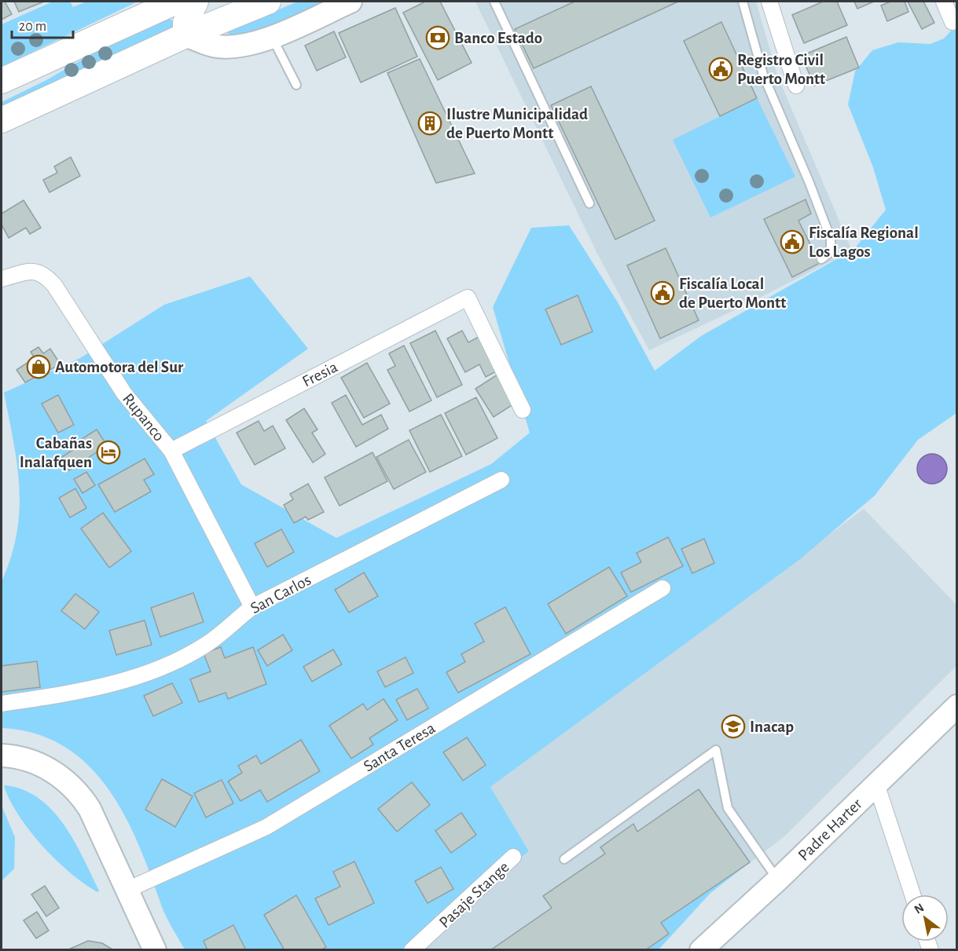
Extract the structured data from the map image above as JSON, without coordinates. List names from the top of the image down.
{
  "streets": {
    "main road": ["Padre Harter"],
    "street": [
      "Fresia",
      "Rupanco",
      "San Carlos",
      "Santa Teresa",
      "Pasaje Stange"
    ]
  },
  "crossings": [
    ["Fresia", "Rupanco"],
    ["Rupanco", "San Carlos"]
  ],
  "places": {
    "bank": ["Banco Estado"],
    "public building": ["Registro Civil Puerto Montt", "Fiscalía Regional Los Lagos", "Fiscalía Local de Puerto Montt"],
    "building": ["Ilustre Municipalidad de Puerto Montt"],
    "shop": ["Automotora del Sur"],
    "hotel": ["Cabañas Inalafquen"],
    "school or university": ["Inacap"]
  },
  "scale_bar": "20 m",
  "north": "top left"
}
